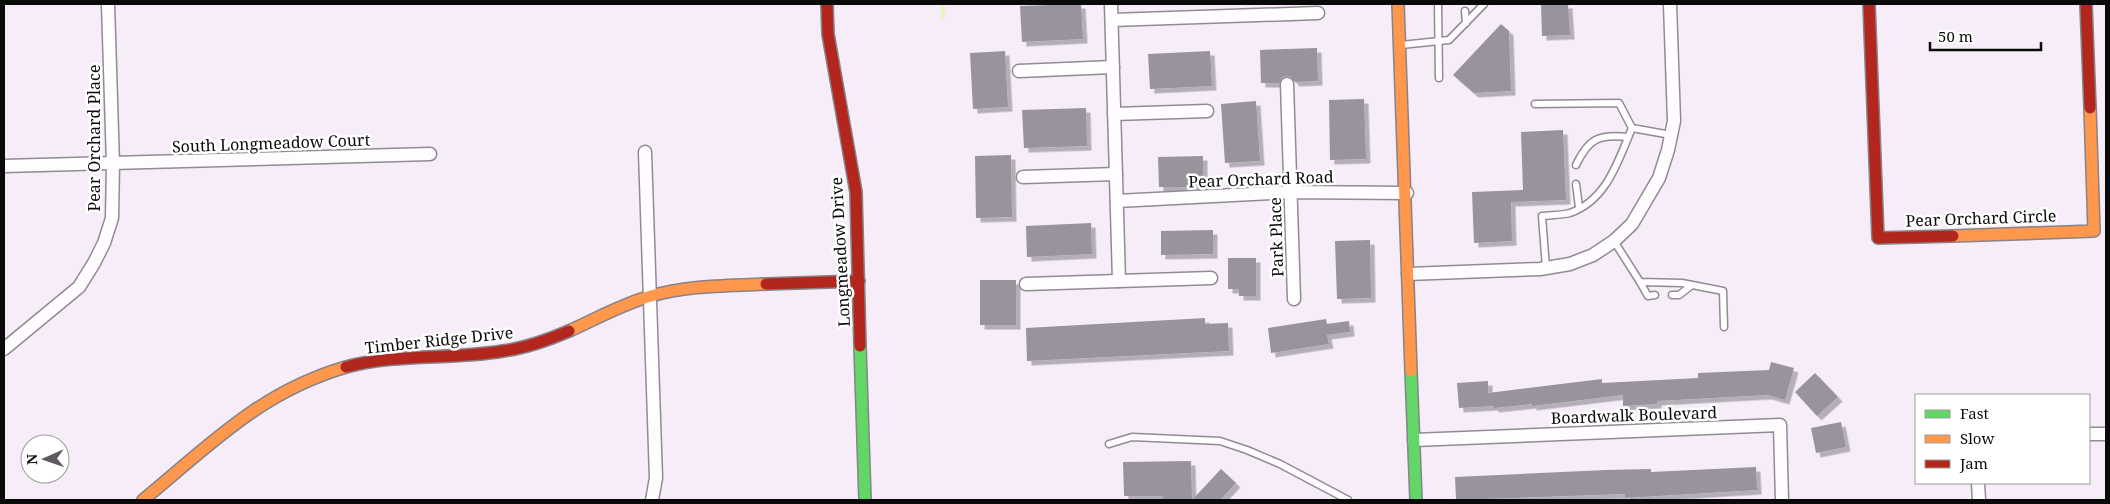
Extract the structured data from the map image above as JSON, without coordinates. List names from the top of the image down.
{
  "streets": {
    "street": [
      "Pear Orchard Place",
      "South Longmeadow Court",
      "Pear Orchard Road",
      "Pear Orchard Circle",
      "Park Place",
      "Longmeadow Drive",
      "Timber Ridge Drive",
      "Boardwalk Boulevard"
    ]
  },
  "crossings": [
    ["Pear Orchard Place", "South Longmeadow Court"],
    ["Pear Orchard Road", "Park Place"],
    ["Longmeadow Drive", "Timber Ridge Drive"]
  ],
  "legend": ["Fast", "Slow", "Jam"],
  "scale_bar": "50 m",
  "north": "left"
}
